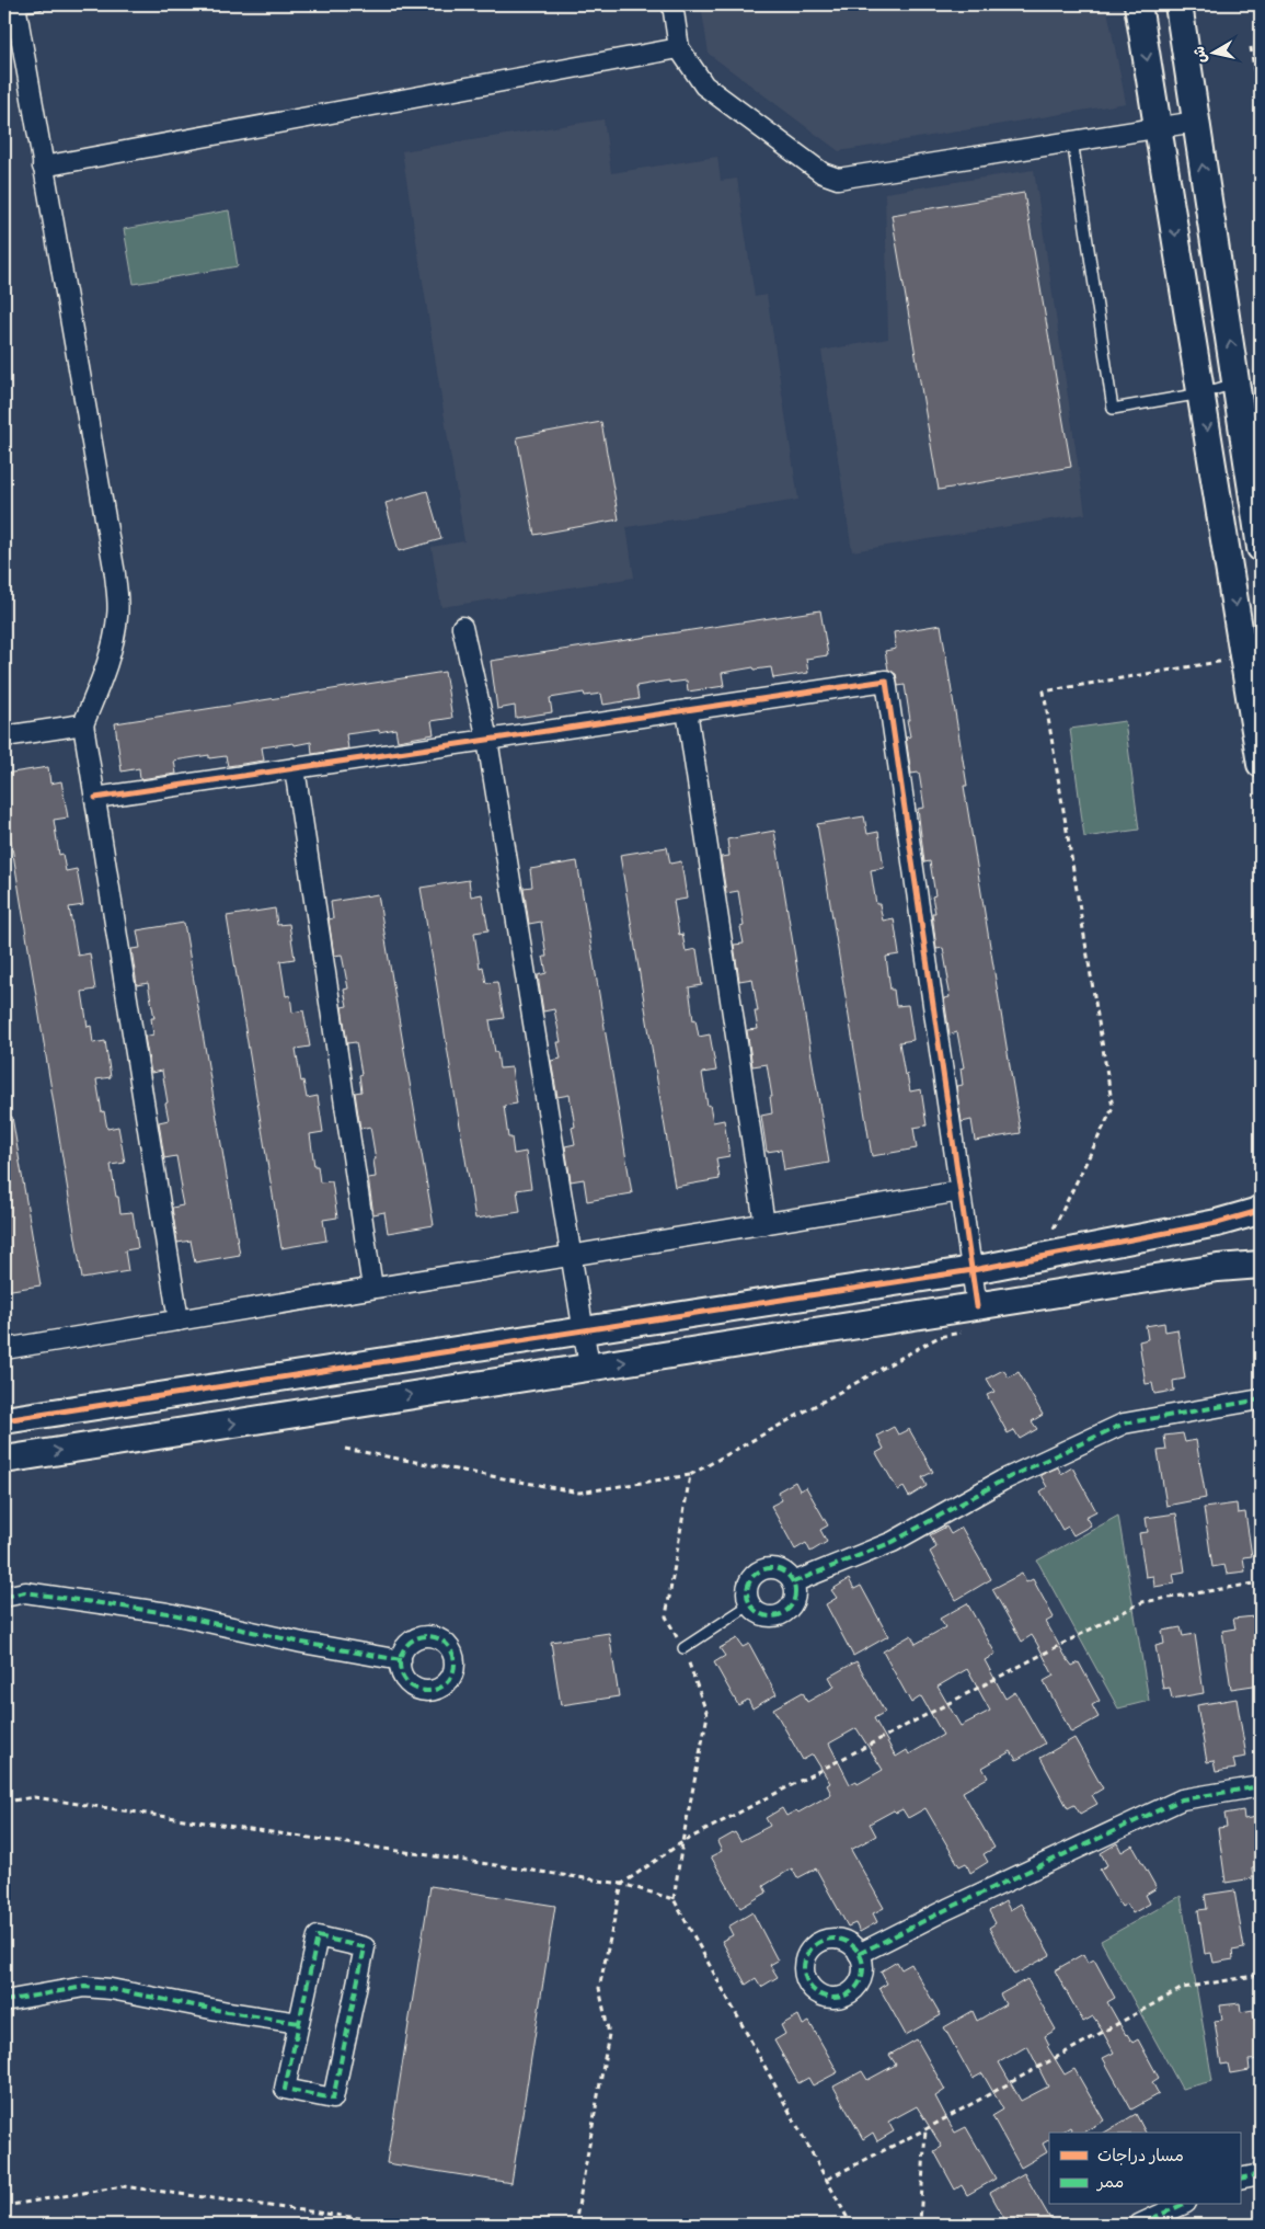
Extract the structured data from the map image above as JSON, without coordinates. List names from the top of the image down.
{
  "legend": ["مسار دراجات", "ممر"],
  "north": "left"
}
